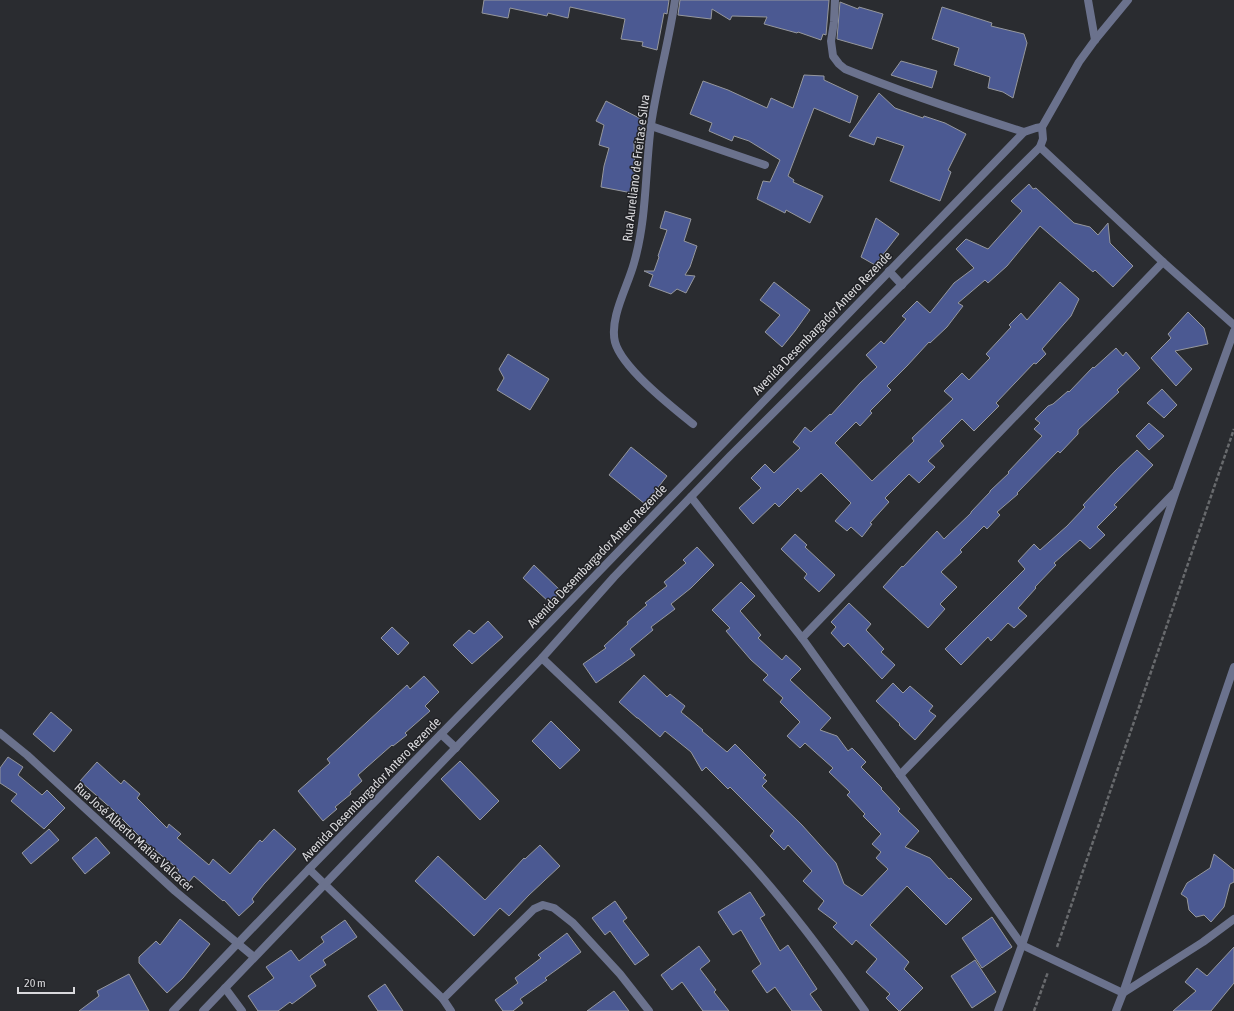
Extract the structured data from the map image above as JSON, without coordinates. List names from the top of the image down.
{
  "streets": {
    "street": ["Rua Aureliano de Freitas e Silva", "Avenida Desembargador Antero Rezende", "Rua José Alberto Matias Valcacer"]
  },
  "crossings": [
    ["Avenida Desembargador Antero Rezende", "Rua José Alberto Matias Valcacer"]
  ],
  "scale_bar": "20 m"
}
